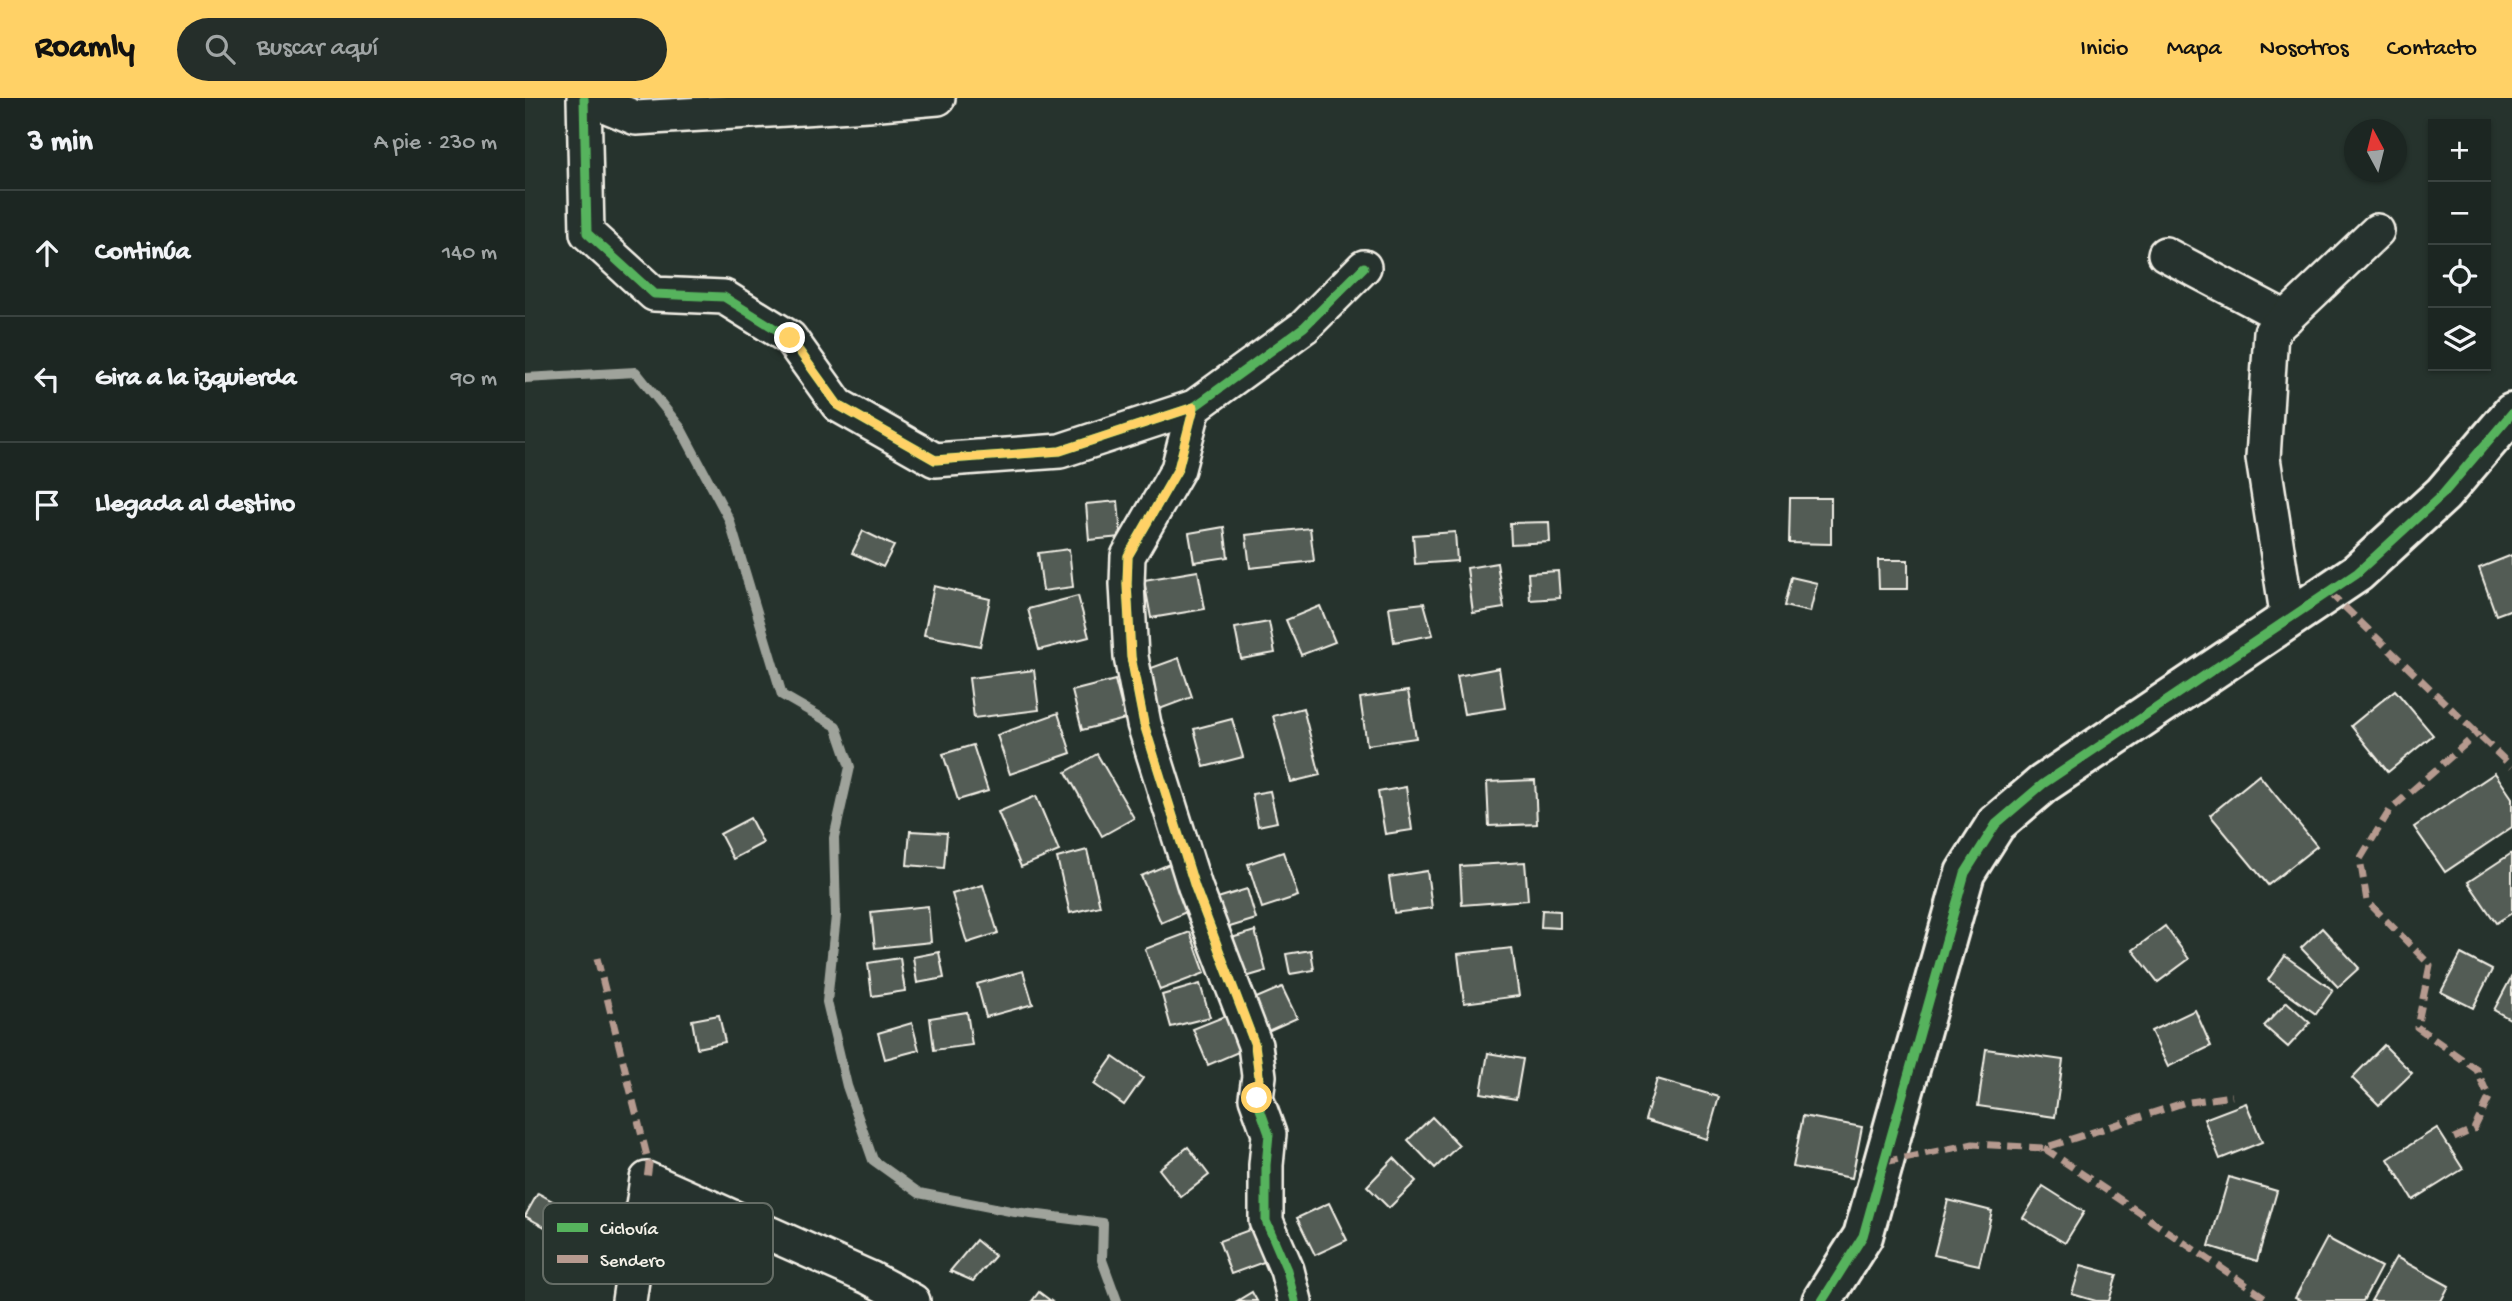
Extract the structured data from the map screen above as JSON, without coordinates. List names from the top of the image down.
{
  "legend": ["Ciclovía", "Sendero"],
  "north": "top",
  "page": {
    "header": "Roamly",
    "search": "Buscar aquí",
    "nav": [
      "Inicio",
      "Mapa",
      "Nosotros",
      "Contacto"
    ],
    "heading": ["3 min", "A pie · 230 m"],
    "map_buttons": ["+", "−"],
    "list": [
      ["Continúa", "140 m"],
      ["Gira a la izquierda", "90 m"],
      "Llegada al destino"
    ]
  }
}
